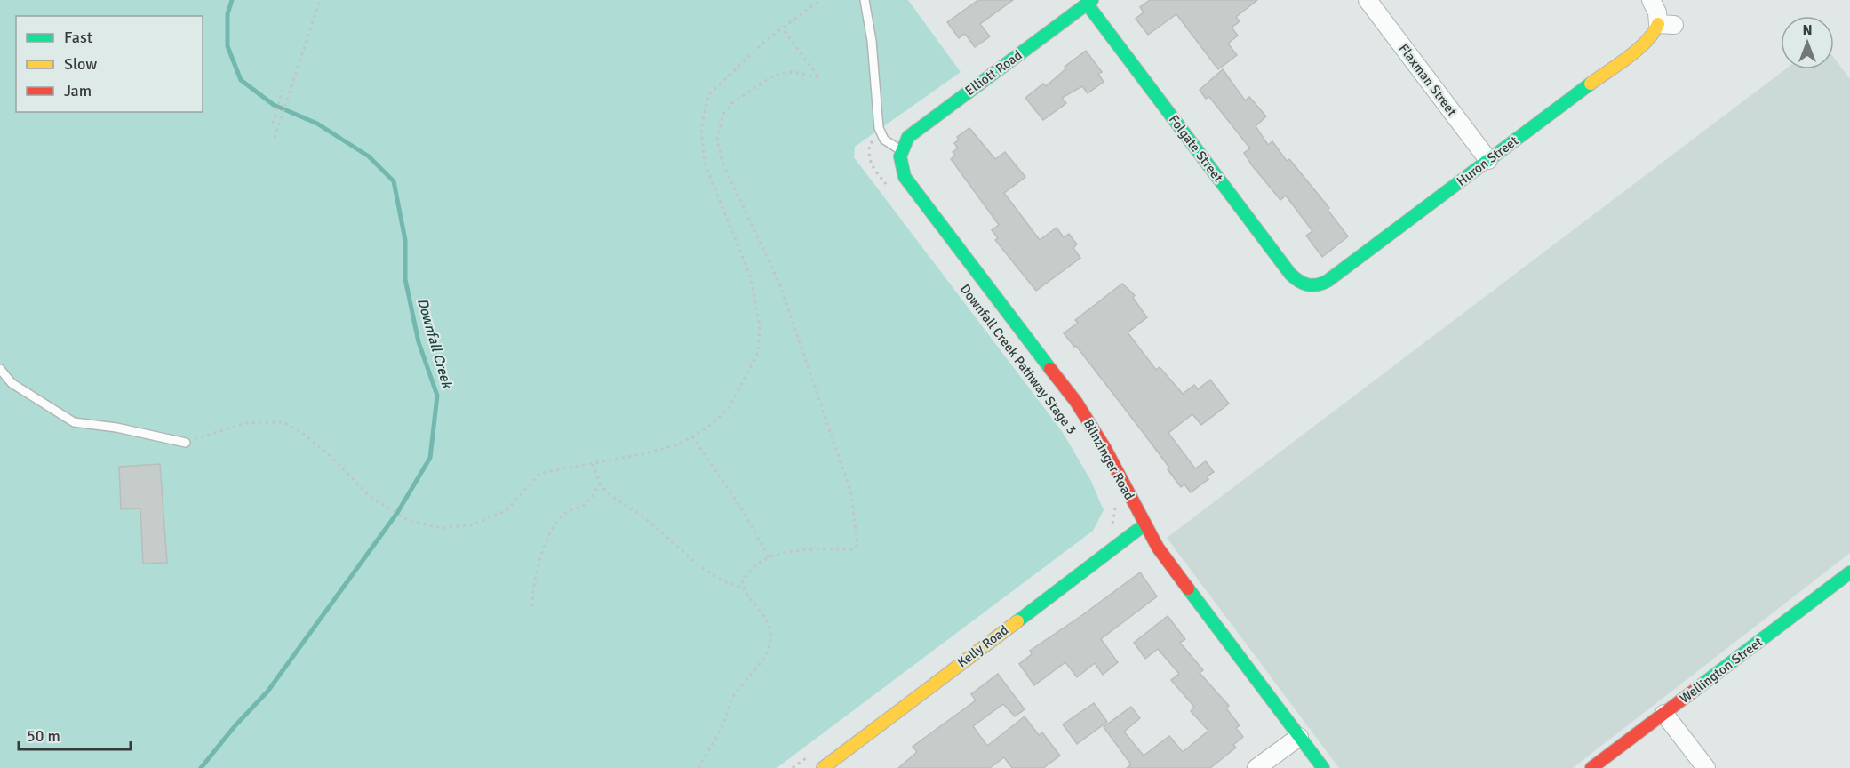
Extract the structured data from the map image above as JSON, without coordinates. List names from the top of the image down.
{
  "streets": {
    "street": [
      "Elliott Road",
      "Flaxman Street",
      "Folgate Street",
      "Huron Street",
      "Blinzinger Road",
      "Kelly Road",
      "Wellington Street"
    ]
  },
  "crossings": [
    ["Elliott Road", "Folgate Street"],
    ["Elliott Road", "Blinzinger Road"],
    ["Flaxman Street", "Huron Street"],
    ["Folgate Street", "Huron Street"],
    ["Blinzinger Road", "Kelly Road"]
  ],
  "water": ["Downfall Creek"],
  "legend": ["Fast", "Slow", "Jam"],
  "scale_bar": "50 m",
  "north": "top"
}
